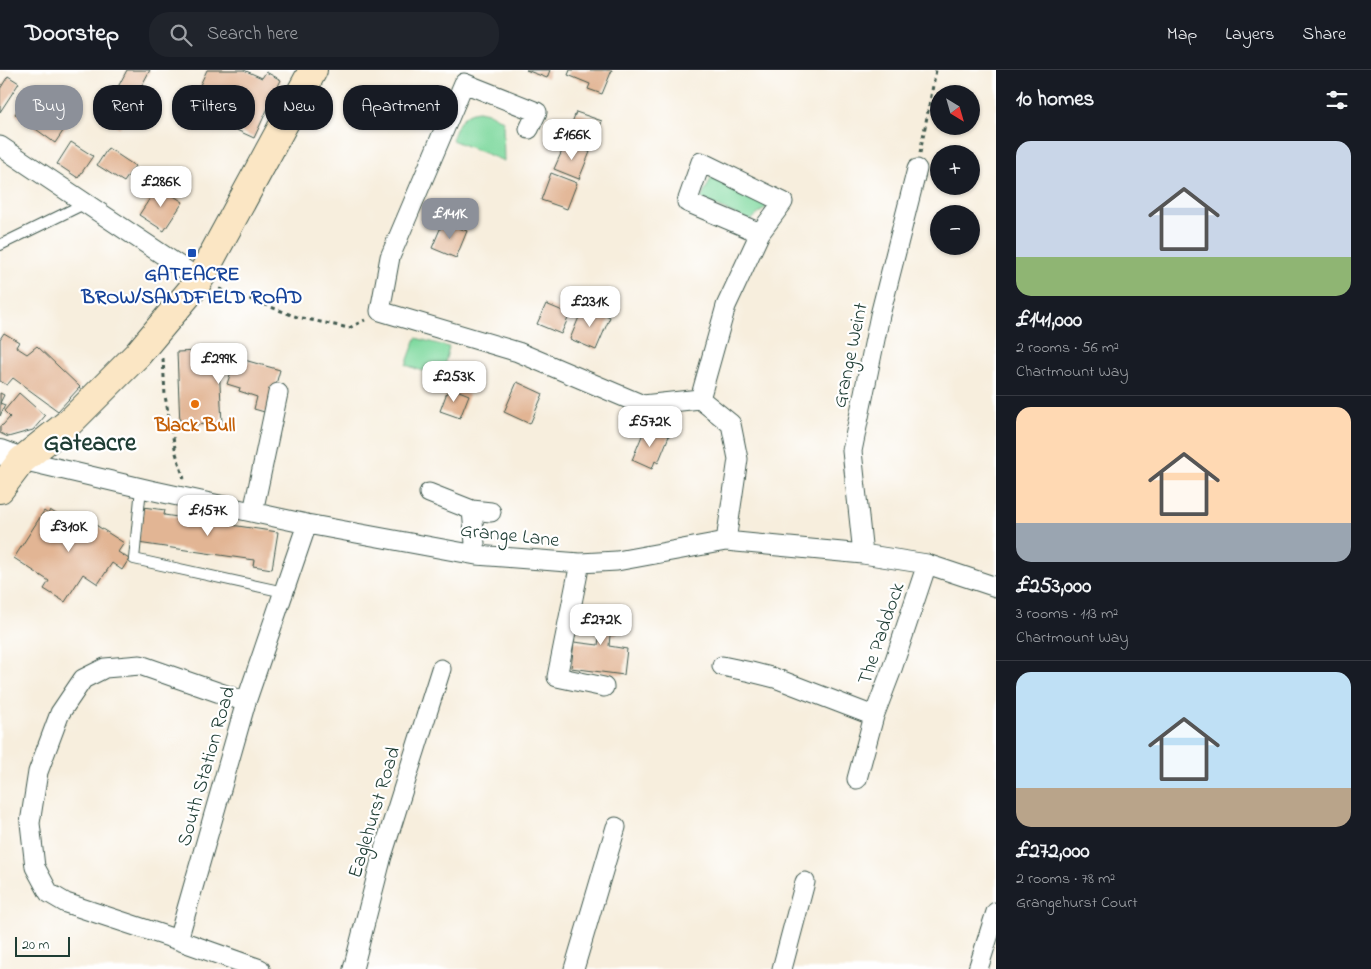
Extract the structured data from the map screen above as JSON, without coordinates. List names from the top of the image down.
{
  "streets": {
    "street": [
      "Grange Weint",
      "Grange Lane",
      "The Paddock",
      "South Station Road",
      "Eaglehurst Road"
    ]
  },
  "crossings": [
    ["Grange Weint", "Grange Lane"],
    ["Grange Lane", "The Paddock"],
    ["Grange Lane", "South Station Road"]
  ],
  "districts": ["Gateacre"],
  "places": {
    "transit": ["GATEACRE BROW/SANDFIELD ROAD"],
    "other": ["Black Bull"]
  },
  "scale_bar": "20 m",
  "north": "bottom right",
  "page": {
    "header": "Doorstep",
    "search": "Search here",
    "nav": ["Map", "Layers", "Share"],
    "heading": "10 homes",
    "map_buttons": ["+", "−"],
    "chip": [
      "Buy",
      "Rent",
      "Filters",
      "New",
      "Apartment"
    ],
    "price": [
      "£166K",
      "£286K",
      "£141K",
      "£231K",
      "£299K",
      "£253K",
      "£572K",
      "£157K",
      "£310K",
      "£272K"
    ],
    "list": [
      {
        "name": "£141,000",
        "note": "2 rooms · 56 m² · Chartmount Way"
      },
      {
        "name": "£253,000",
        "note": "3 rooms · 113 m² · Chartmount Way"
      },
      {
        "name": "£272,000",
        "note": "2 rooms · 78 m² · Grangehurst Court"
      }
    ],
    "scale": "20 m"
  }
}
